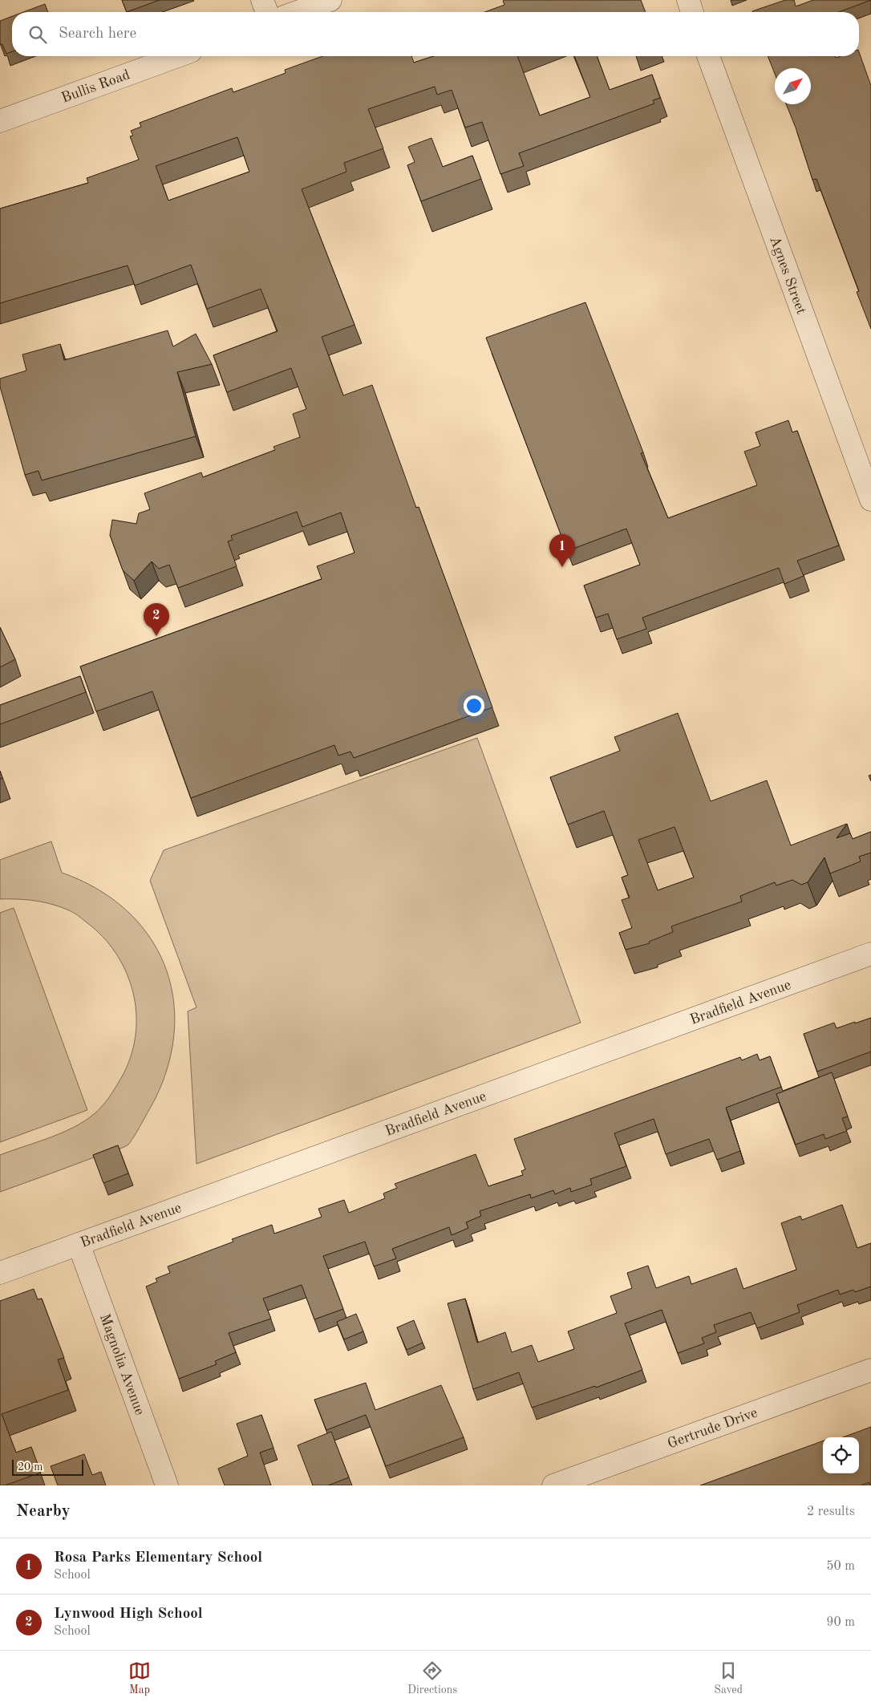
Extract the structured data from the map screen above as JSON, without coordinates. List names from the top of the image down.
{
  "streets": {
    "street": [
      "Bullis Road",
      "Agnes Street",
      "Bradfield Avenue",
      "Magnolia Avenue",
      "Gertrude Drive"
    ]
  },
  "crossings": [
    ["Bradfield Avenue", "Magnolia Avenue"]
  ],
  "scale_bar": "20 m",
  "north": "top right",
  "page": {
    "search": "Search here",
    "pins": ["1", "2"],
    "scale": "20 m",
    "heading": ["Nearby", "2 results"],
    "list": [
      {
        "mark": "1",
        "name": "Rosa Parks Elementary School",
        "note": "School",
        "value": "50 m"
      },
      {
        "mark": "2",
        "name": "Lynwood High School",
        "note": "School",
        "value": "90 m"
      }
    ],
    "nav": ["Map", "Directions", "Saved"]
  }
}
